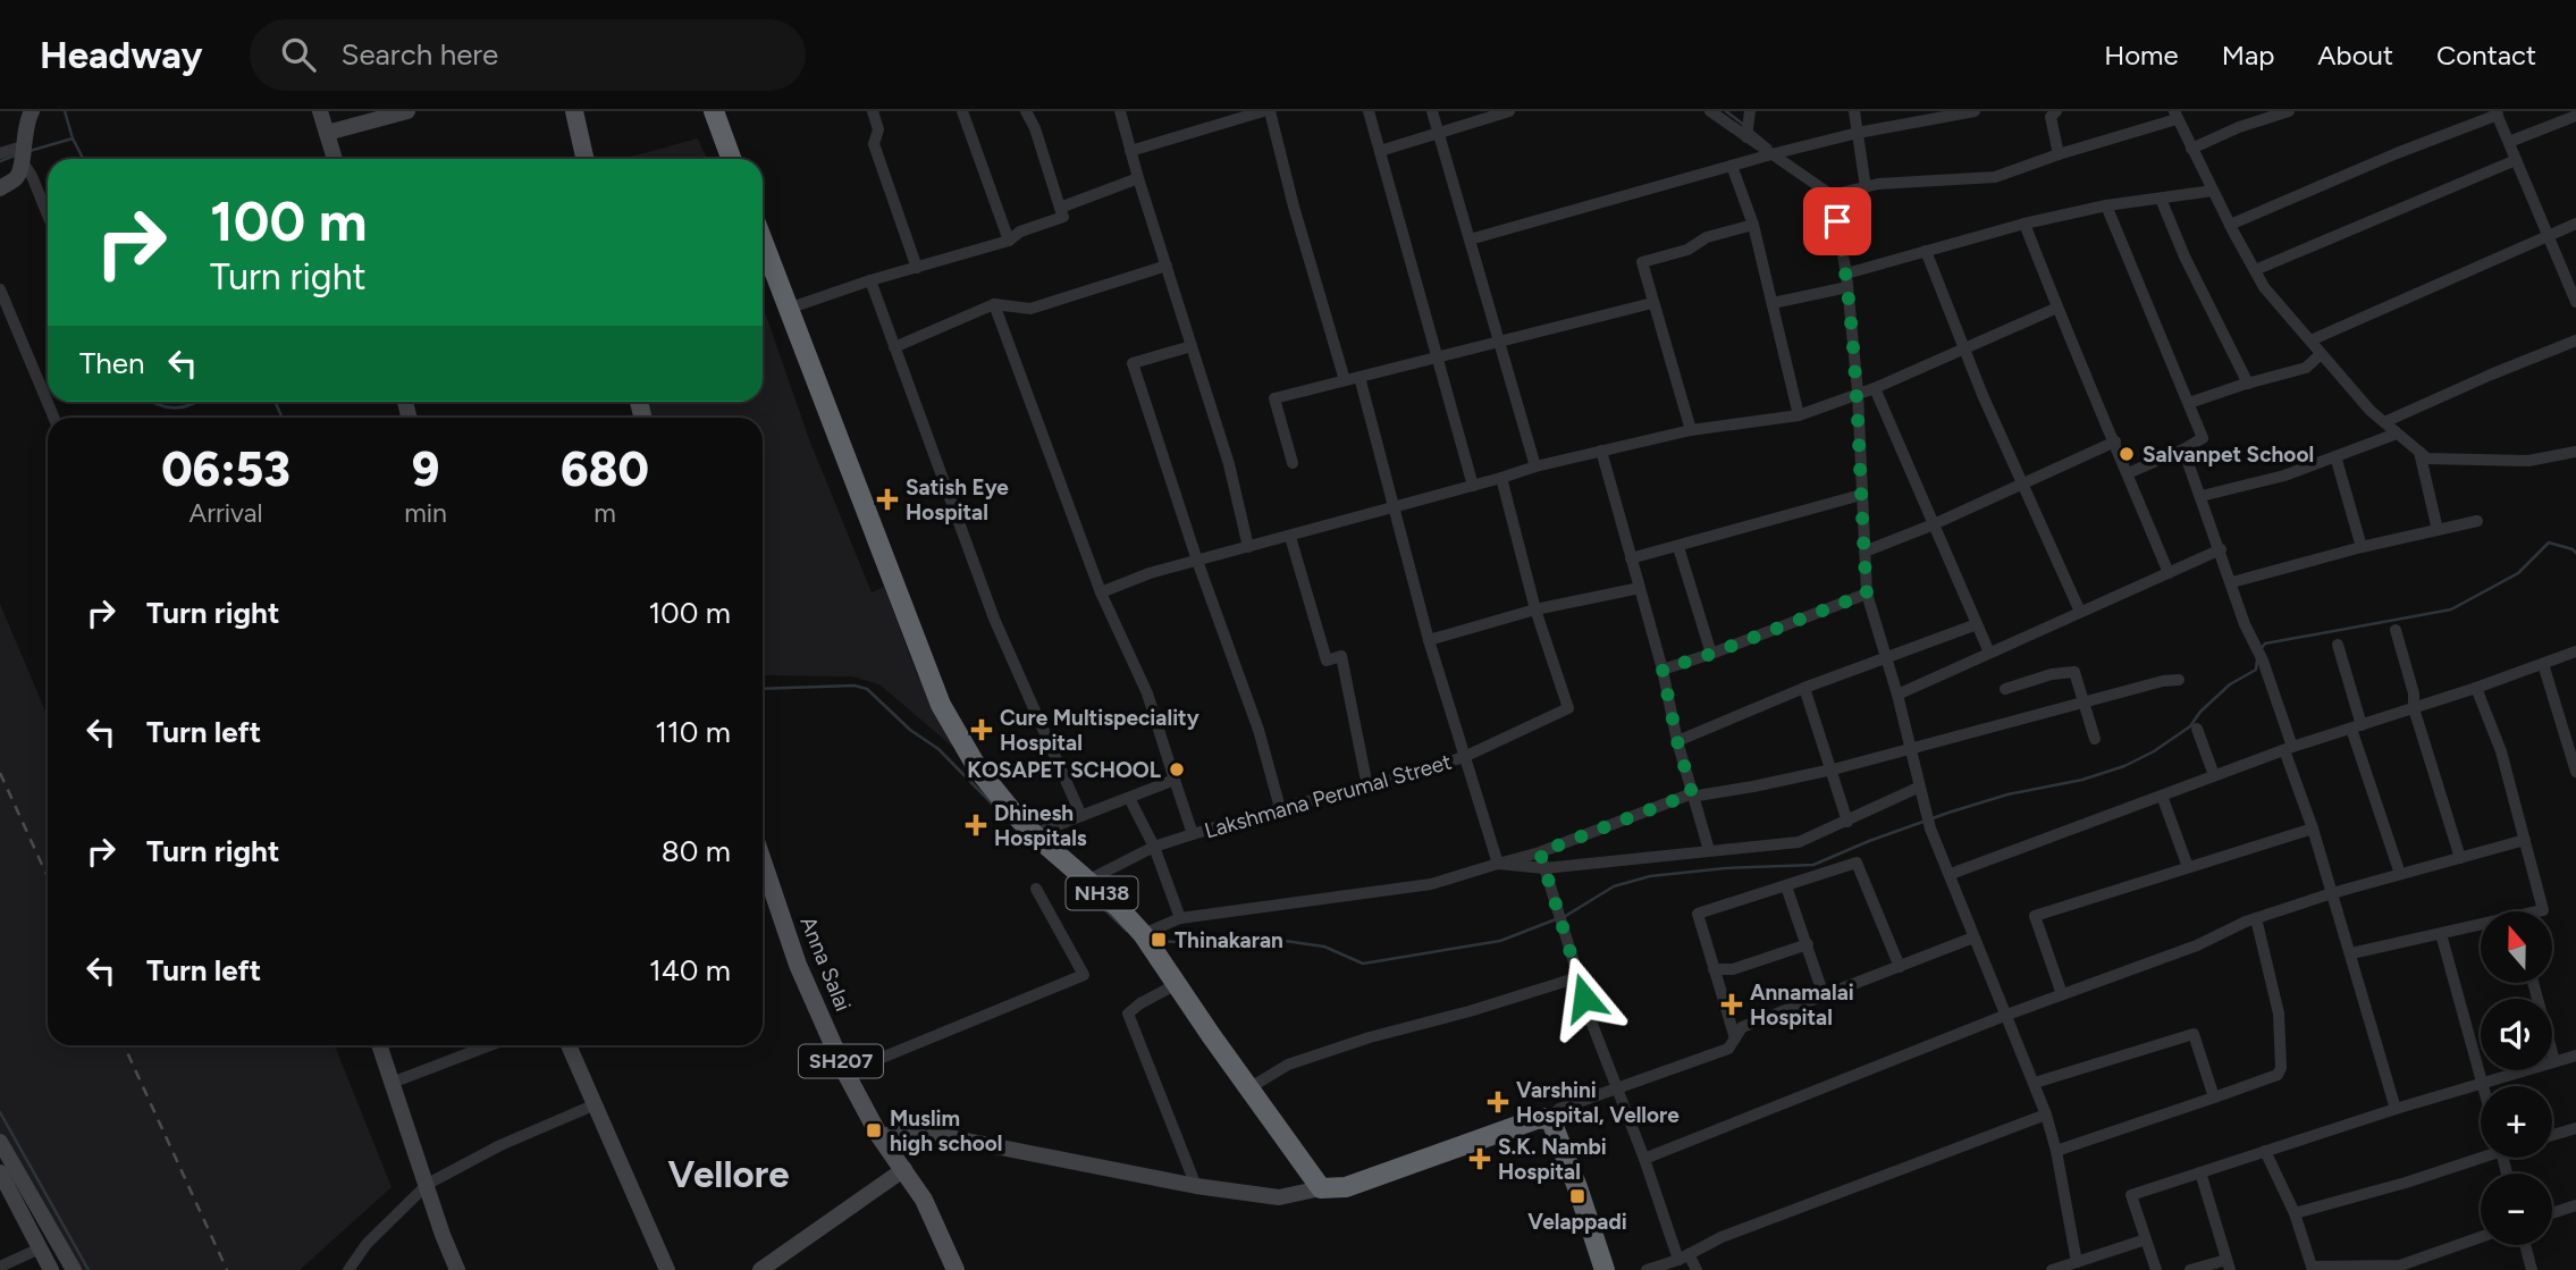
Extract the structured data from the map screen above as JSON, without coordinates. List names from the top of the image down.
{
  "streets": {
    "highway": ["NH38"],
    "main road": ["Anna Salai", "SH207"],
    "street": ["Lakshmana Perumal Street"]
  },
  "crossings": [
    ["Lakshmana Perumal Street", "NH38"]
  ],
  "districts": ["Vellore"],
  "places": {
    "other": ["Salvanpet School", "KOSAPET SCHOOL"],
    "health": [
      "Satish Eye Hospital",
      "Cure Multispeciality Hospital",
      "Dhinesh Hospitals",
      "Annamalai Hospital",
      "Varshini Hospital, Vellore",
      "S.K. Nambi Hospital"
    ],
    "transit": ["Thinakaran", "Muslim high school", "Velappadi"]
  },
  "north": "top",
  "page": {
    "header": "Headway",
    "search": "Search here",
    "nav": [
      "Home",
      "Map",
      "About",
      "Contact"
    ],
    "turn": ["100 m", "Turn right"],
    "then": "Then",
    "eta": [
      "06:53",
      "Arrival",
      "9",
      "min",
      "680",
      "m"
    ],
    "list": [
      {
        "name": "Turn right",
        "value": "100 m"
      },
      {
        "name": "Turn left",
        "value": "110 m"
      },
      {
        "name": "Turn right",
        "value": "80 m"
      },
      {
        "name": "Turn left",
        "value": "140 m"
      }
    ],
    "map_buttons": ["+", "−"]
  }
}
